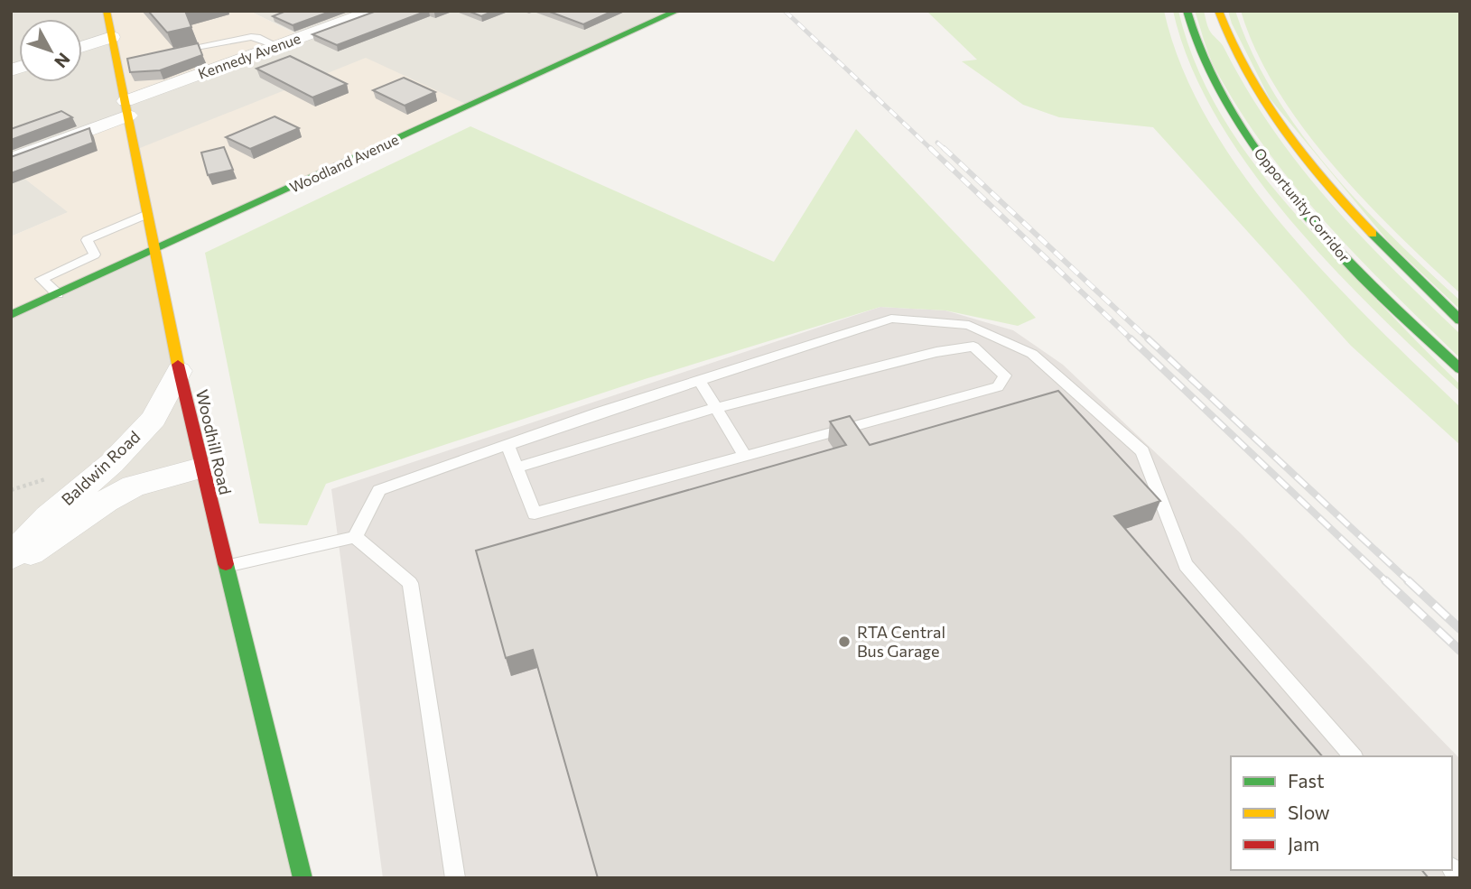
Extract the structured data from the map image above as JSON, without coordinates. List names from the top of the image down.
{
  "streets": {
    "main road": ["Woodland Avenue", "Opportunity Corridor", "Woodhill Road"],
    "street": ["Kennedy Avenue", "Baldwin Road"]
  },
  "crossings": [
    ["Kennedy Avenue", "Woodhill Road"],
    ["Woodland Avenue", "Woodhill Road"],
    ["Woodhill Road", "Baldwin Road"]
  ],
  "places": ["RTA Central Bus Garage"],
  "legend": ["Fast", "Slow", "Jam"],
  "north": "bottom right"
}
